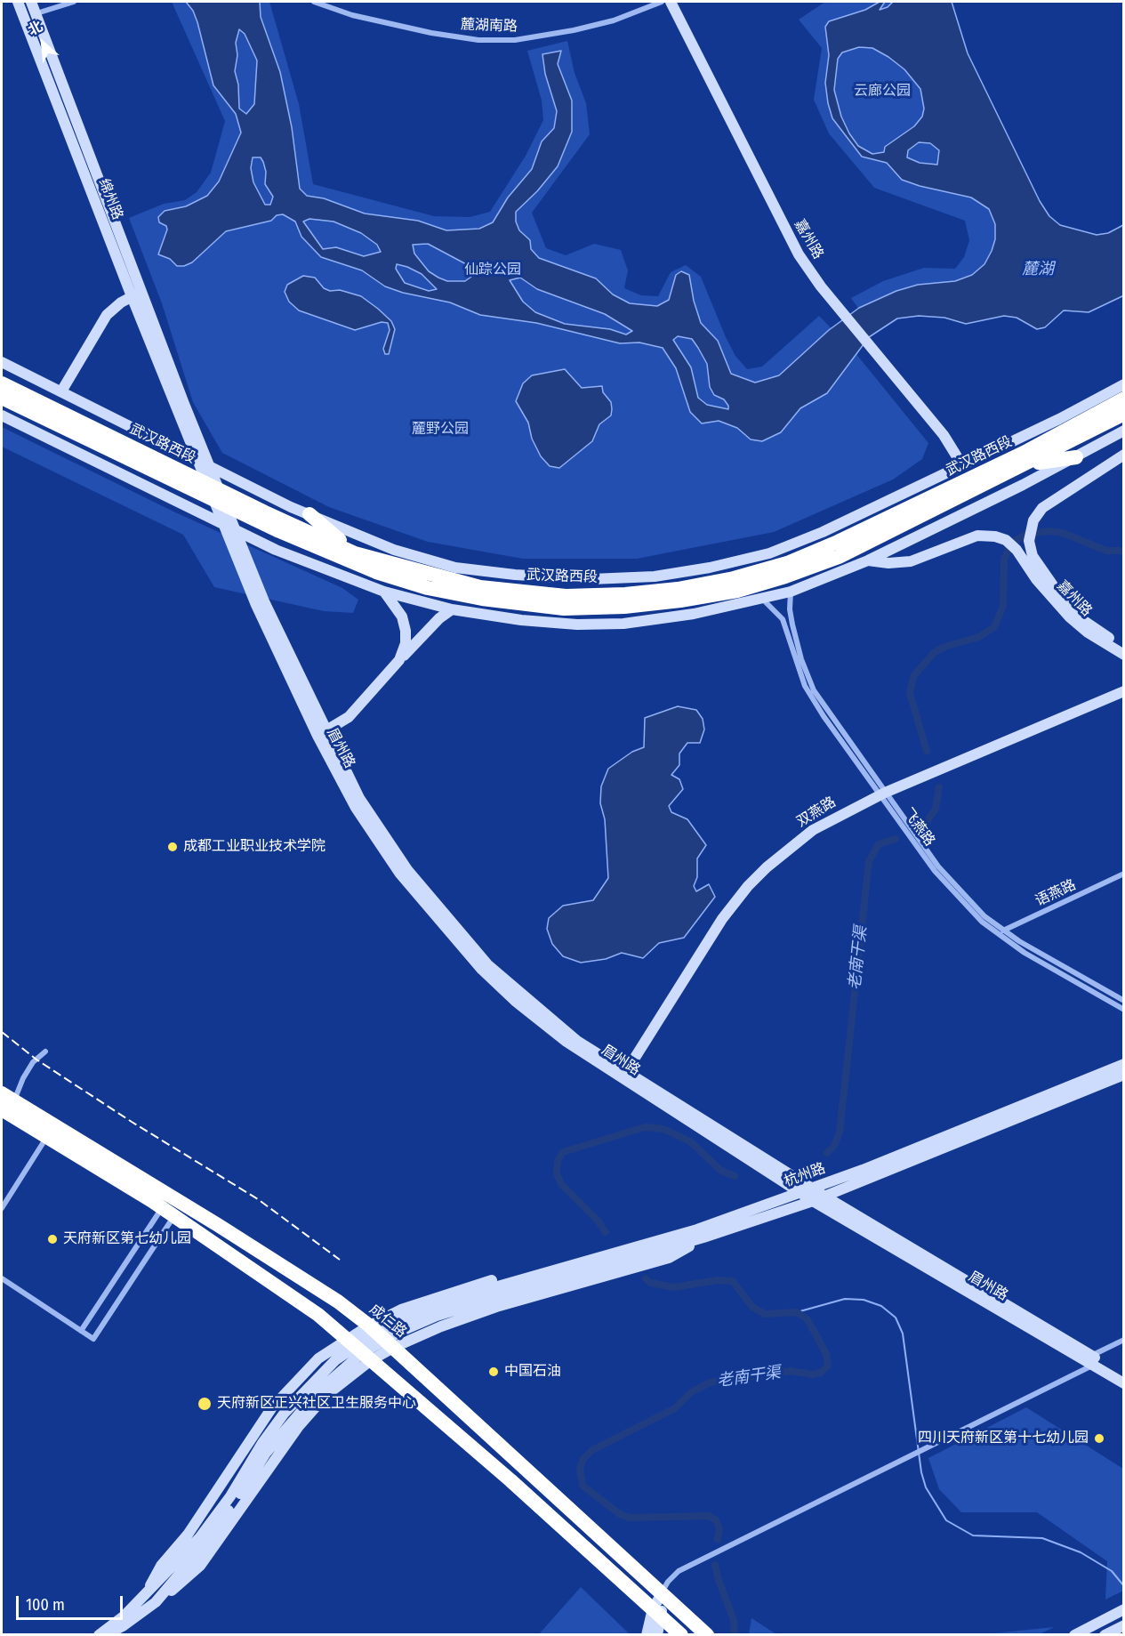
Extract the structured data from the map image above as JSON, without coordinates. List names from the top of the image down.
{
  "streets": {
    "highway": ["武汉路西段", "成仁路"],
    "main road": [
      "绵州路",
      "嘉州路",
      "眉州路",
      "双燕路",
      "杭州路"
    ],
    "street": ["麓湖南路", "飞燕路", "语燕路"]
  },
  "crossings": [
    ["绵州路", "眉州路"],
    ["绵州路", "双燕路"],
    ["眉州路", "双燕路"],
    ["眉州路", "杭州路"],
    ["双燕路", "飞燕路"],
    ["飞燕路", "语燕路"]
  ],
  "water": ["麓湖", "老南干渠"],
  "parks": ["云廊公园", "仙踪公园", "麓野公园"],
  "places": [
    "成都工业职业技术学院",
    "天府新区第七幼儿园",
    "中国石油",
    "天府新区正兴社区卫生服务中心",
    "四川天府新区第十七幼儿园"
  ],
  "scale_bar": "100 m",
  "north": "top left"
}
